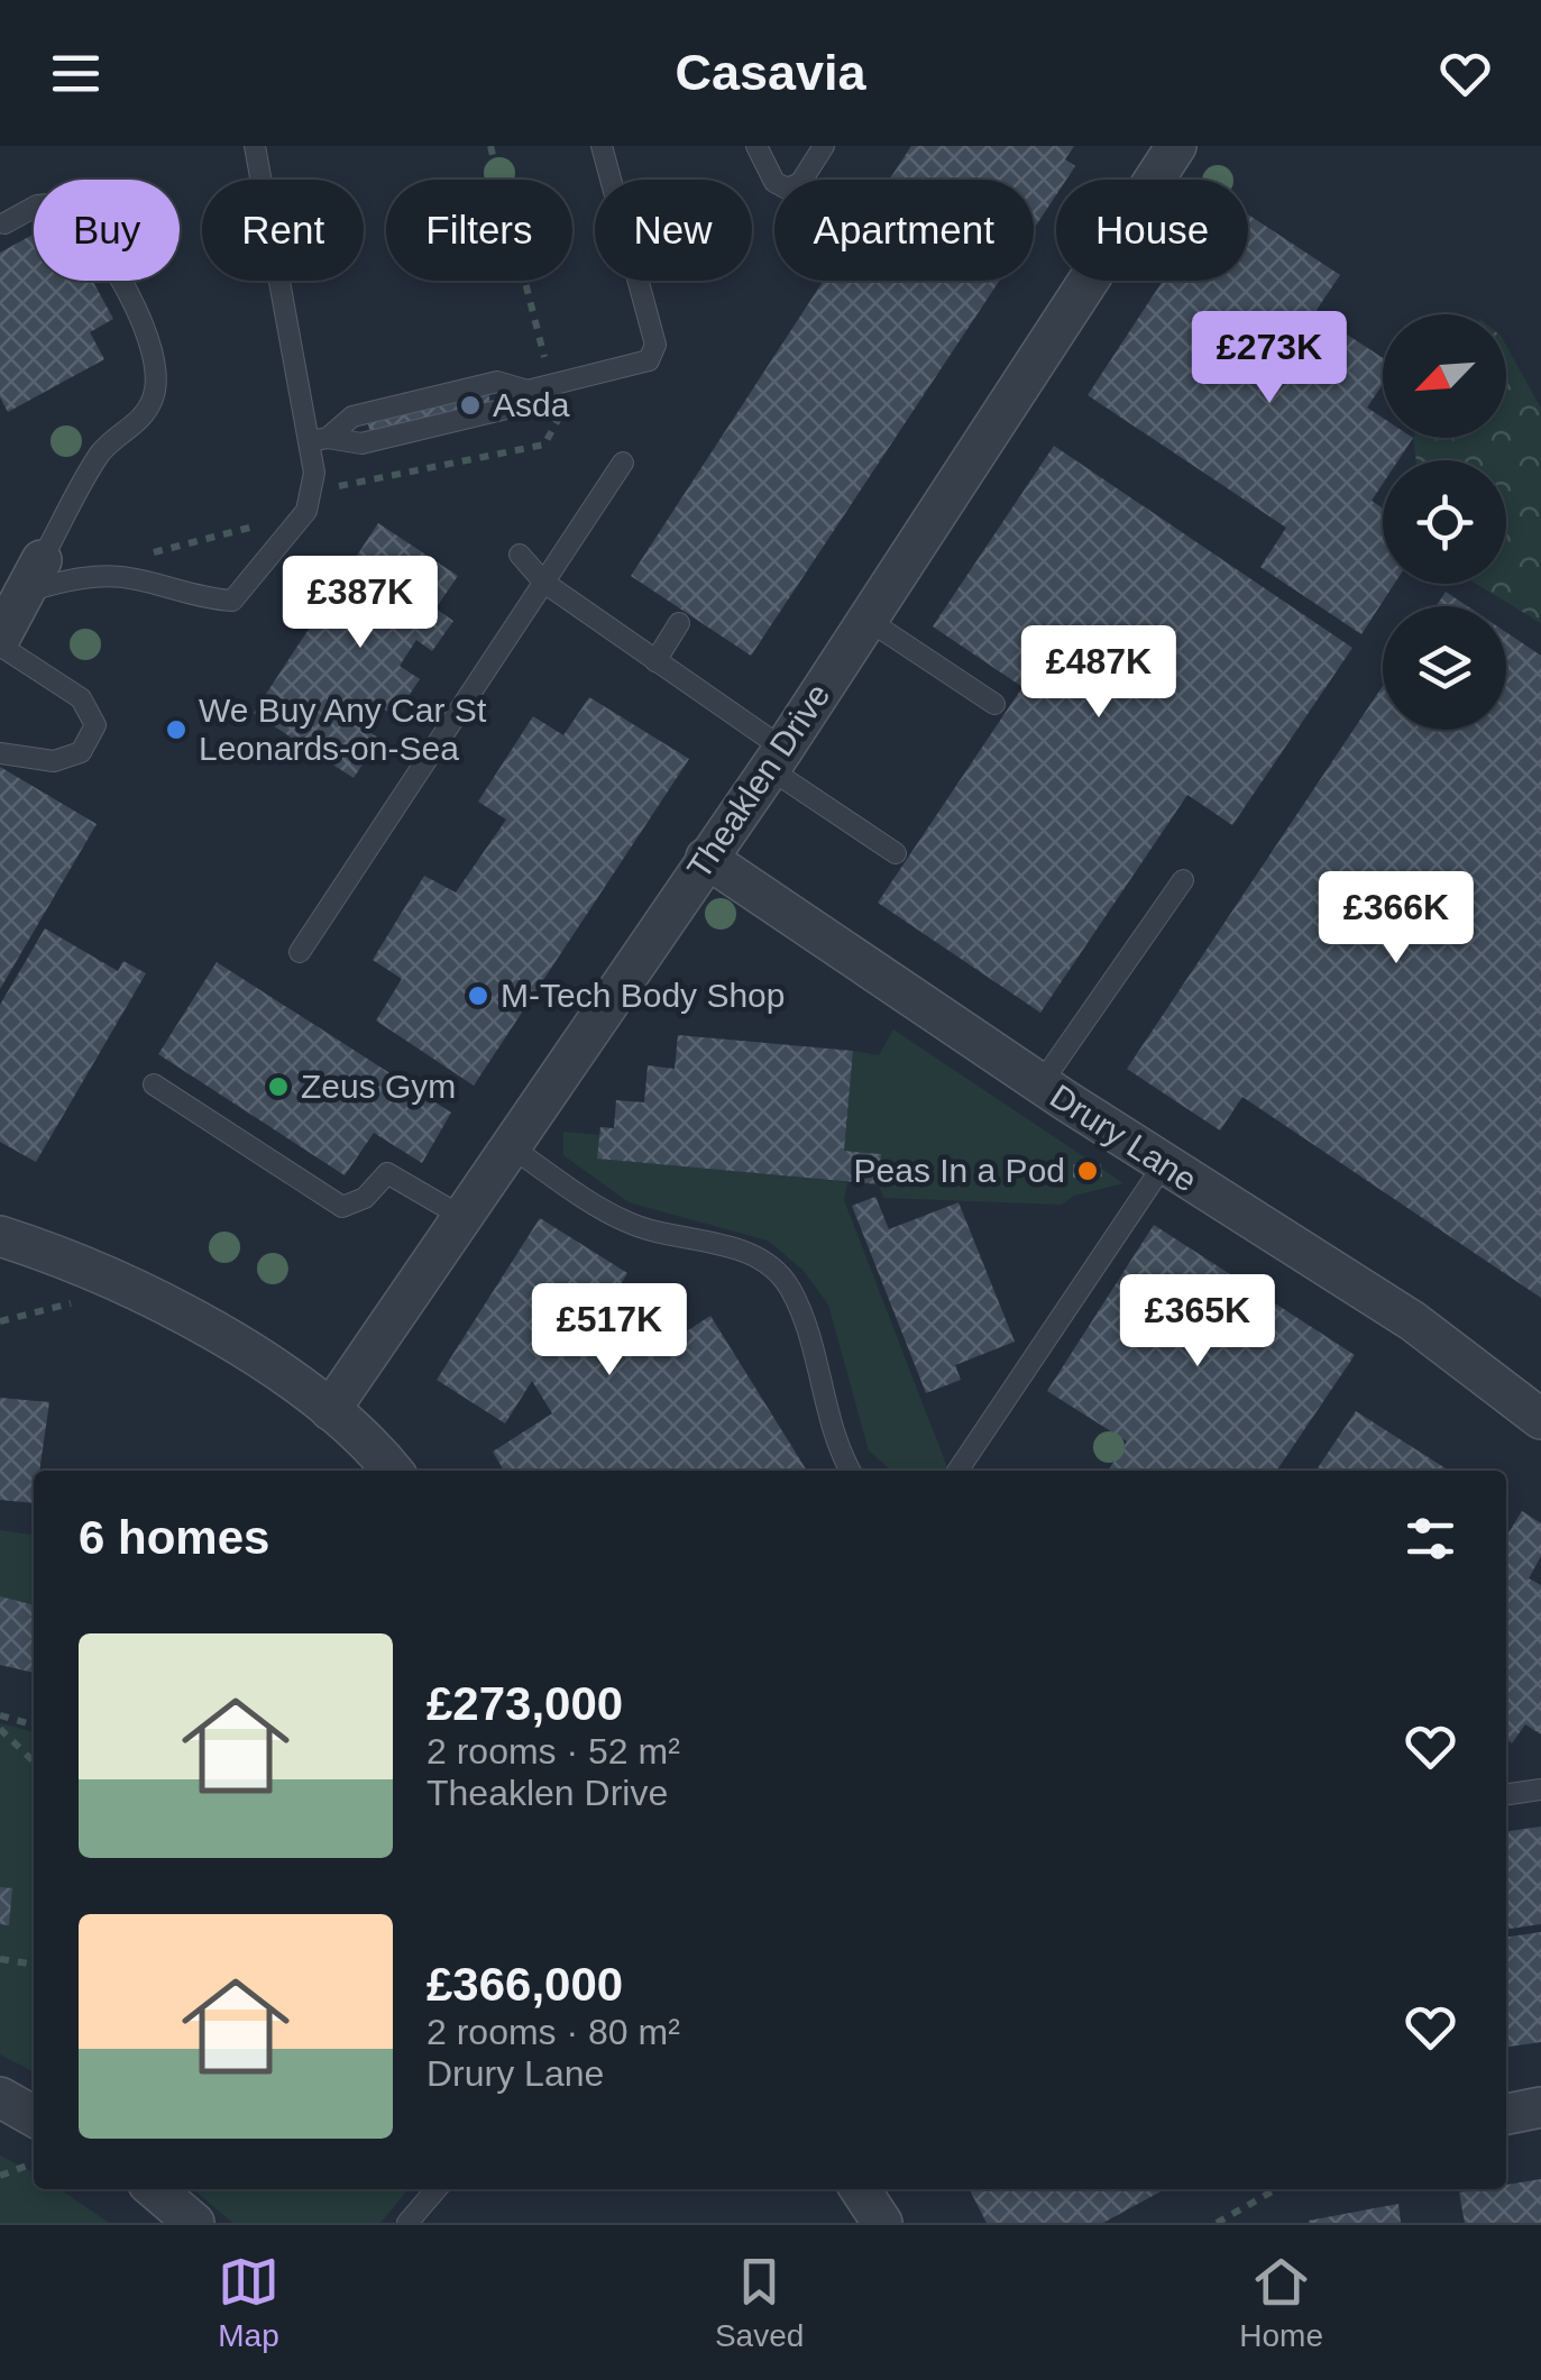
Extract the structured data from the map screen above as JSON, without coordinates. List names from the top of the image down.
{
  "streets": {
    "street": ["Theaklen Drive", "Drury Lane"]
  },
  "crossings": [
    ["Theaklen Drive", "Drury Lane"]
  ],
  "places": [
    "Asda",
    "We Buy Any Car St Leonards-on-Sea",
    "M-Tech Body Shop",
    "Zeus Gym",
    "Peas In a Pod"
  ],
  "north": "bottom left",
  "page": {
    "header": "Casavia",
    "chip": [
      "Buy",
      "Rent",
      "Filters",
      "New",
      "Apartment",
      "House"
    ],
    "price": [
      "£273K",
      "£387K",
      "£487K",
      "£366K",
      "£365K",
      "£517K"
    ],
    "heading": "6 homes",
    "list": [
      {
        "name": "£273,000",
        "note": "2 rooms · 52 m² · Theaklen Drive"
      },
      {
        "name": "£366,000",
        "note": "2 rooms · 80 m² · Drury Lane"
      }
    ],
    "tabs": ["Map", "Saved", "Home"]
  }
}
